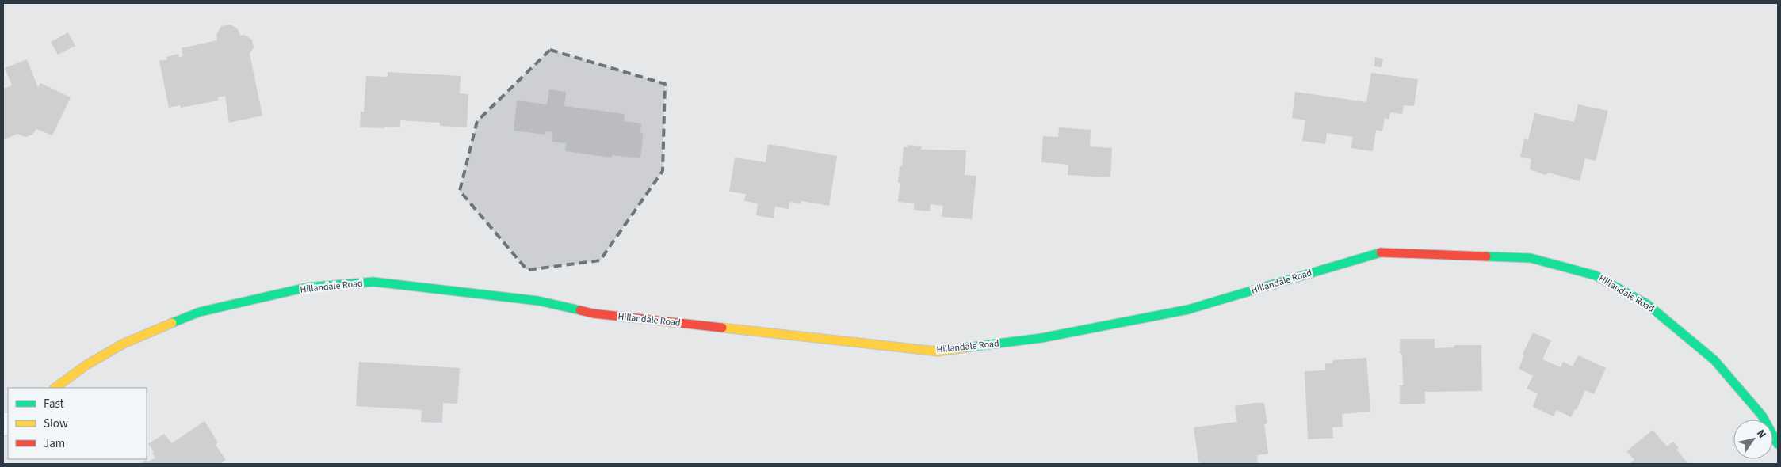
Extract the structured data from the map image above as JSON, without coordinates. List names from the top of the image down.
{
  "streets": {
    "street": ["Hillandale Road"]
  },
  "legend": ["Fast", "Slow", "Jam"],
  "north": "top right"
}
